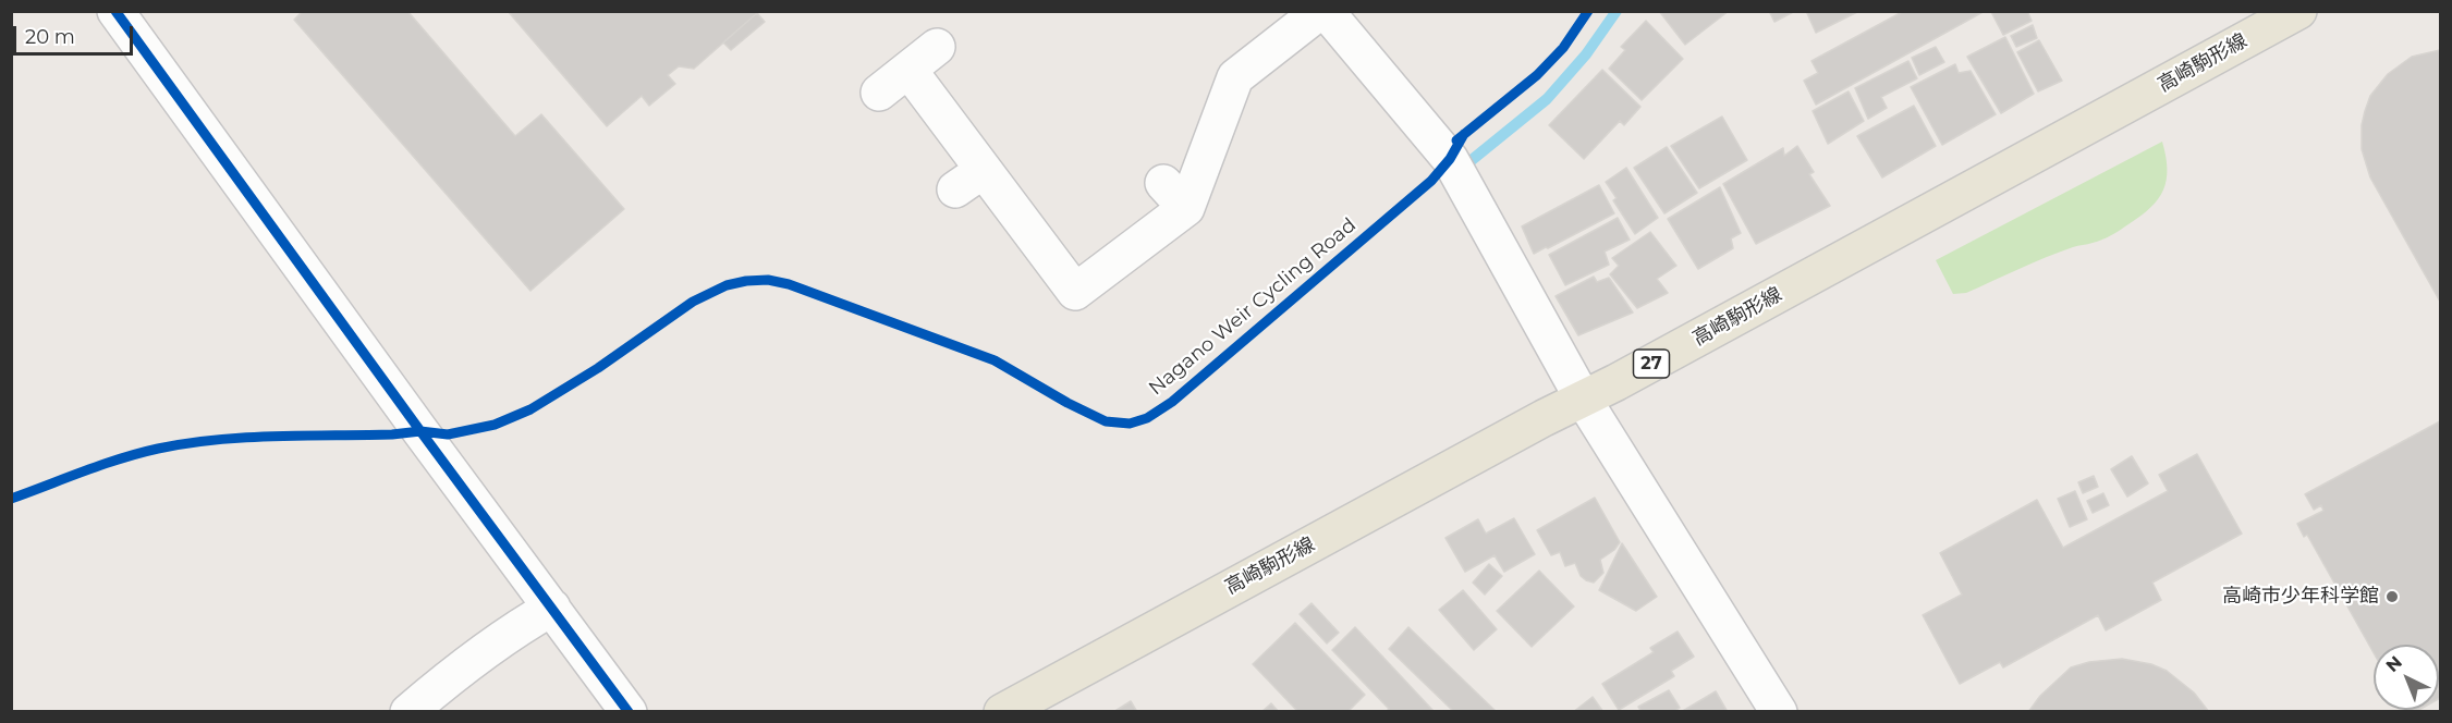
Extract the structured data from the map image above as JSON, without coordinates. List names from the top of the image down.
{
  "streets": {
    "main road": ["高崎駒形線", "27"],
    "cycle path": ["Nagano Weir Cycling Road"]
  },
  "places": ["高崎市少年科学館"],
  "scale_bar": "20 m",
  "north": "top left"
}
